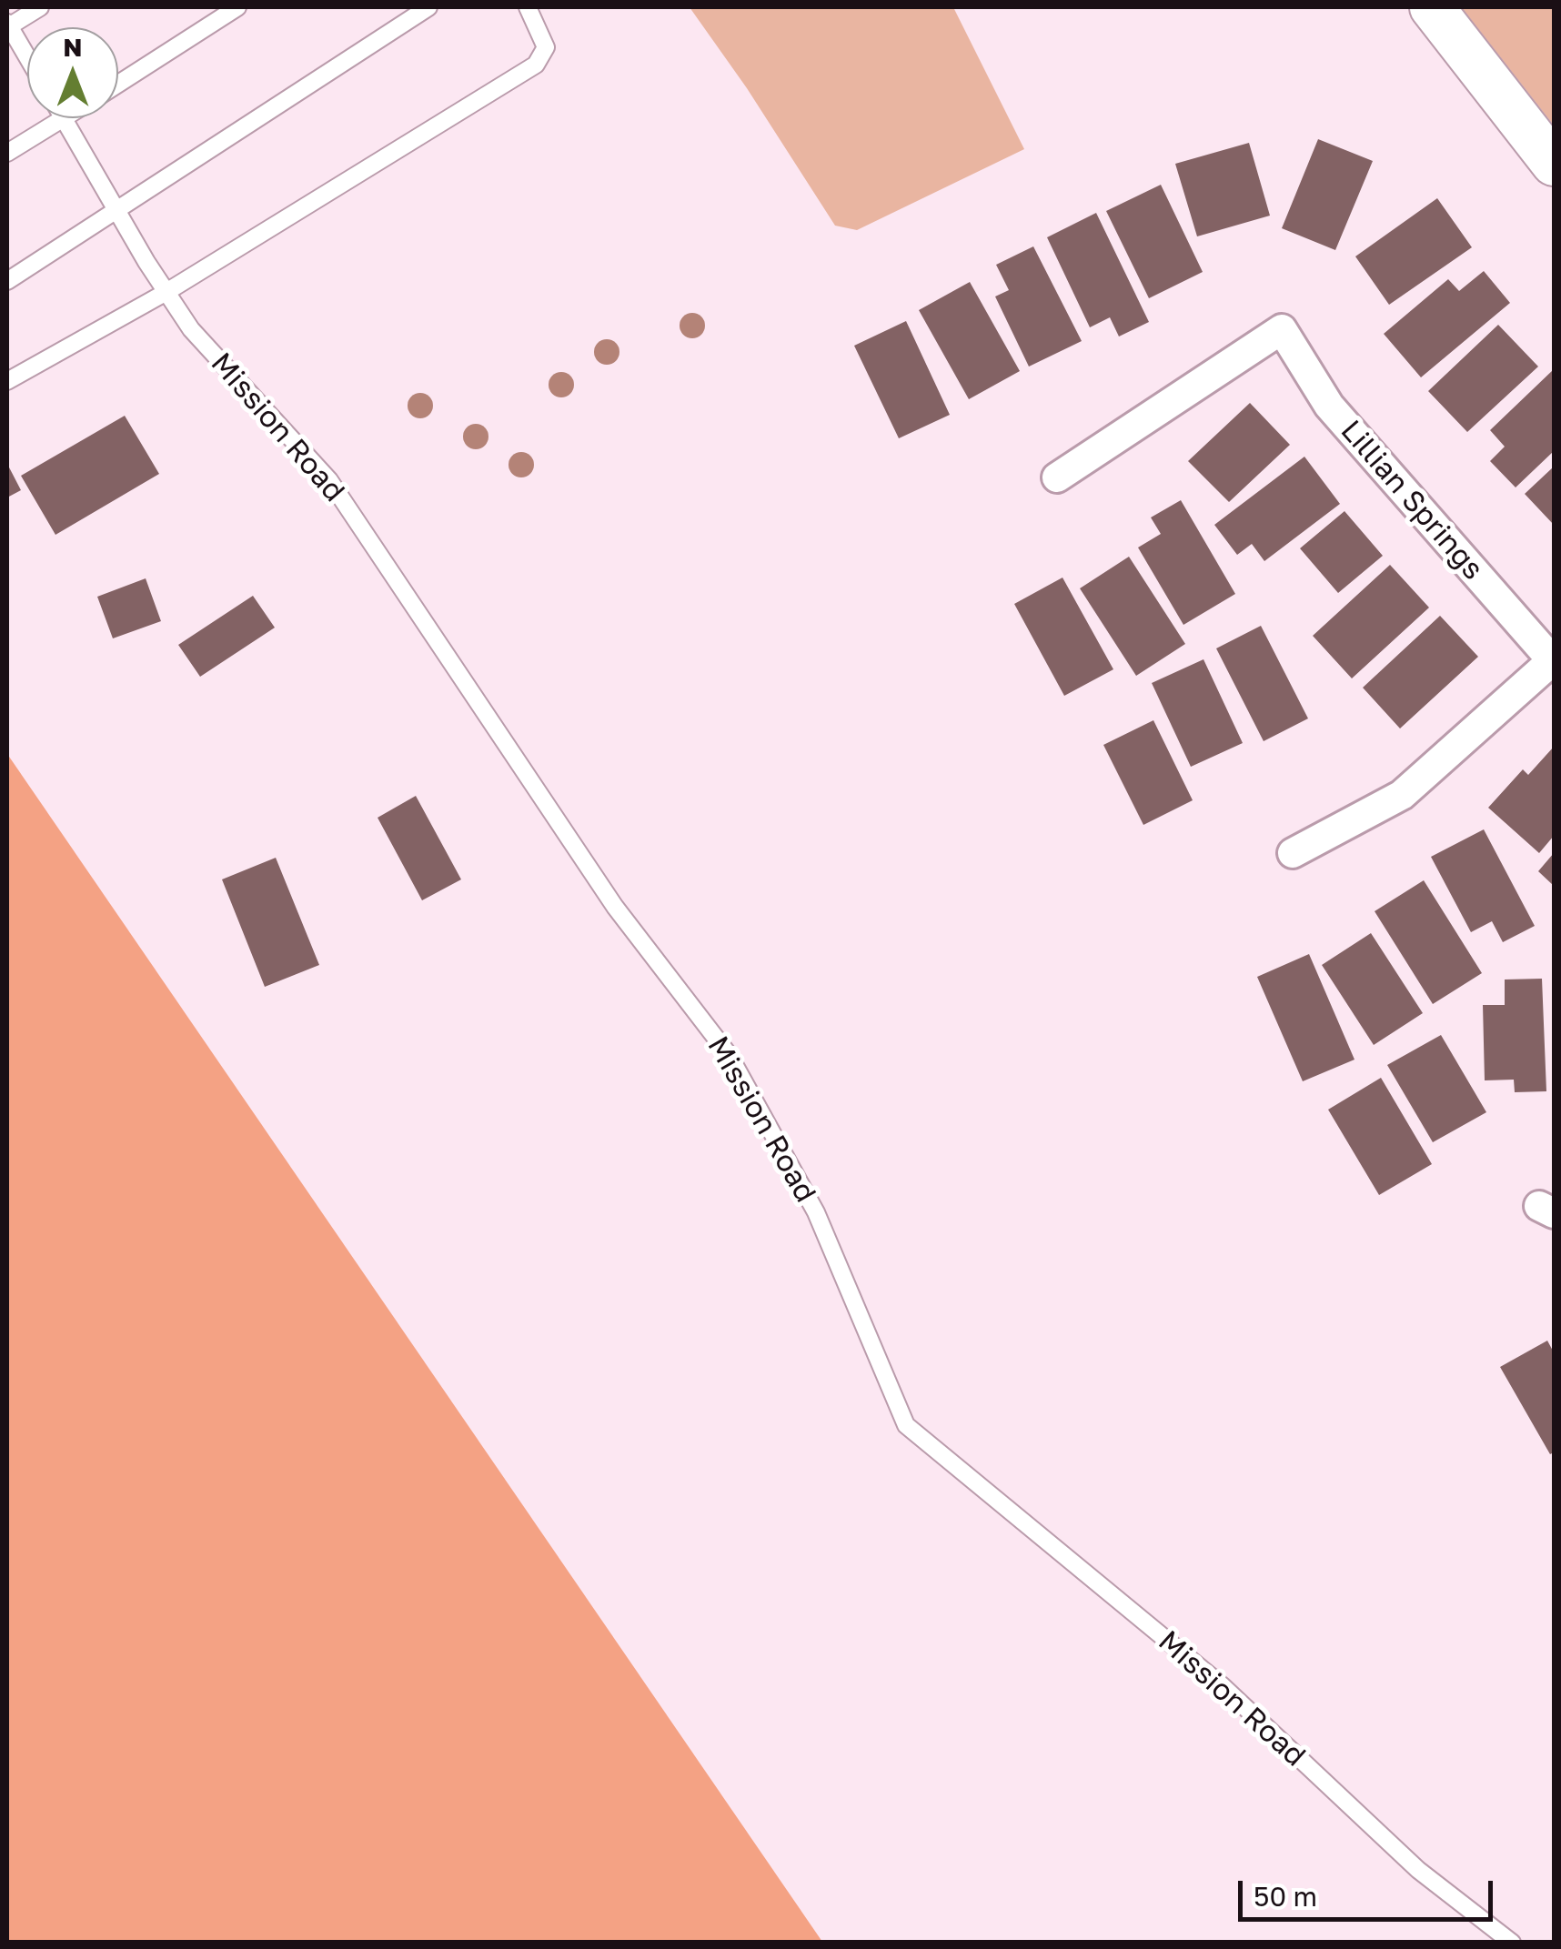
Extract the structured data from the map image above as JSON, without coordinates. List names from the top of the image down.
{
  "streets": {
    "street": ["Lillian Springs"],
    "lane": ["Mission Road"]
  },
  "scale_bar": "50 m",
  "north": "top"
}
